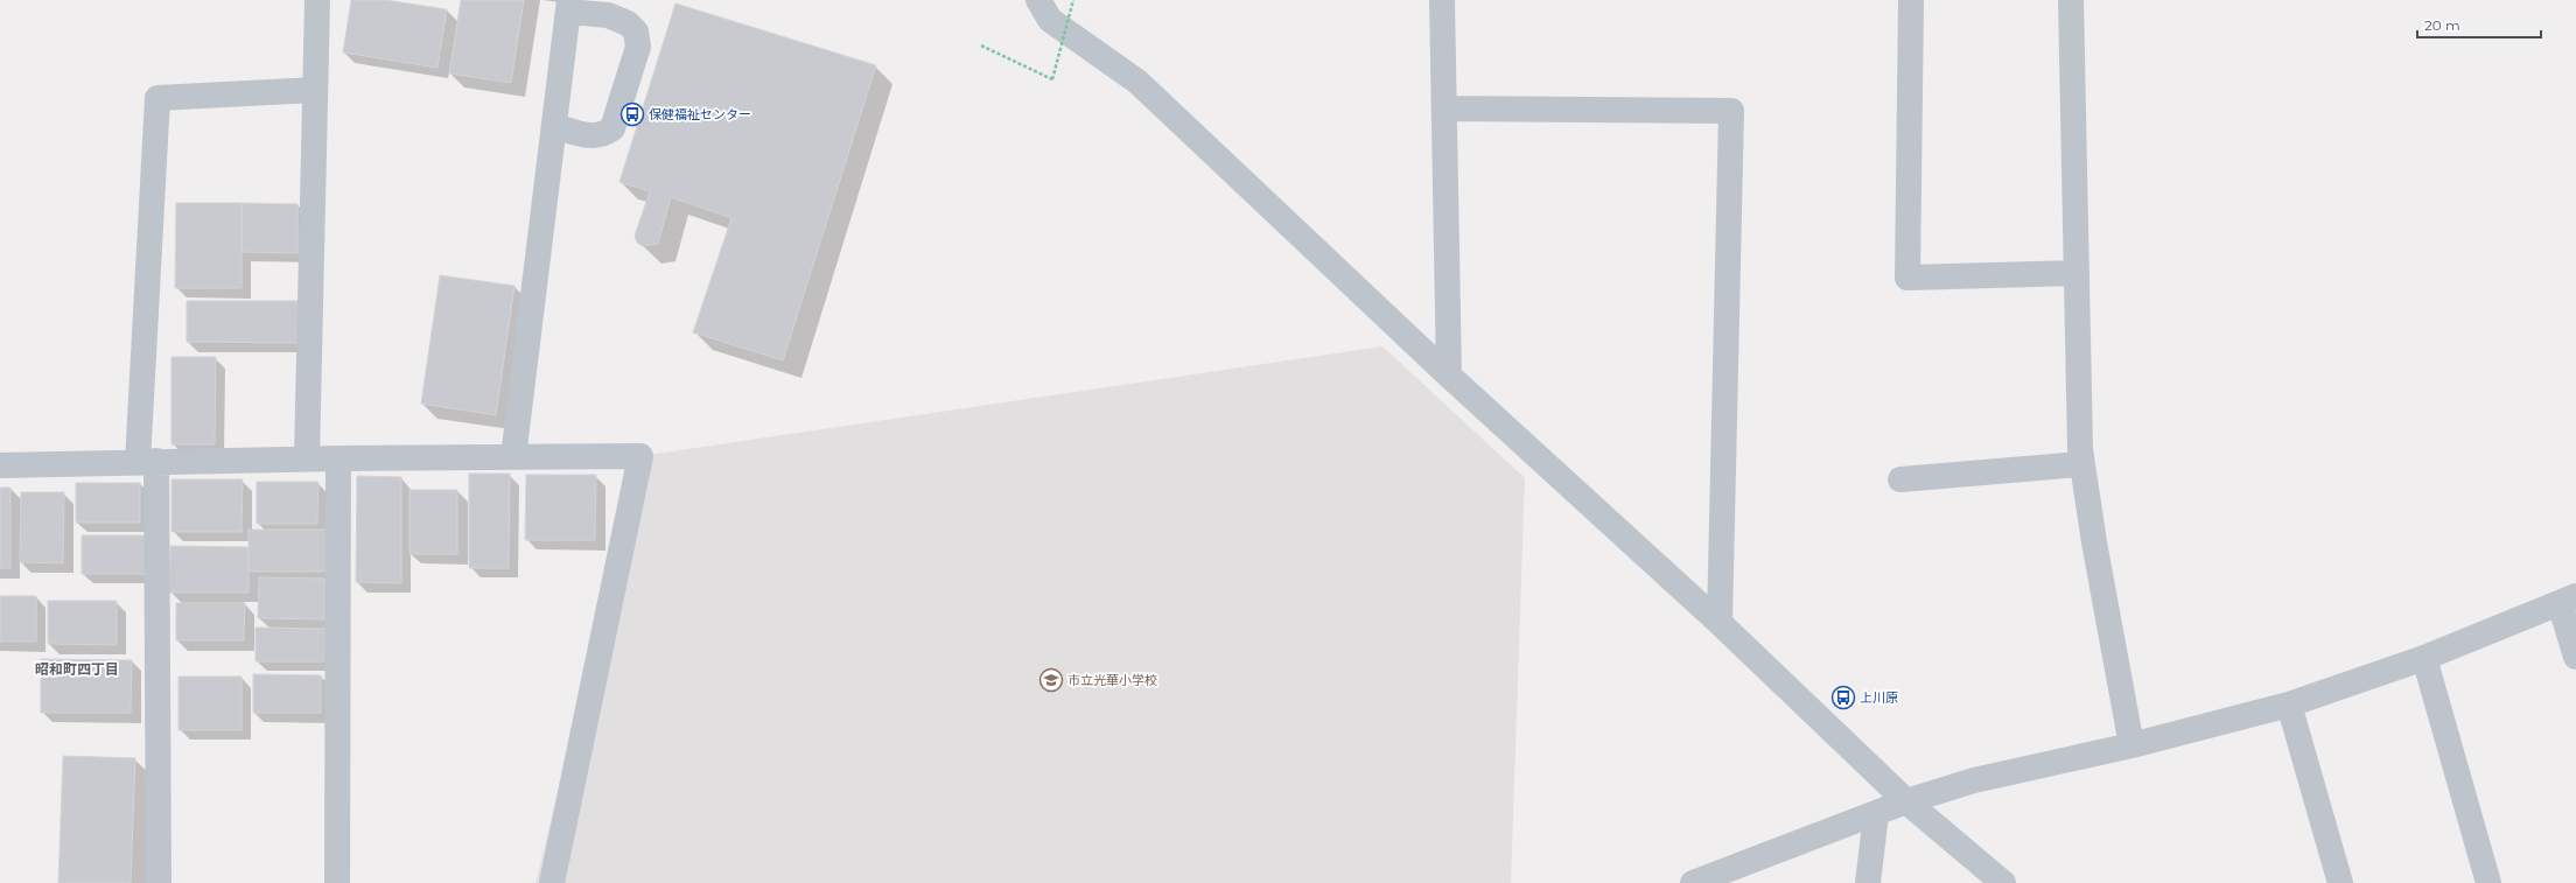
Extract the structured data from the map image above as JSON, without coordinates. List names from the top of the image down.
{
  "districts": ["昭和町四丁目"],
  "places": {
    "bus stop": ["保健福祉センター", "上川原"],
    "school or university": ["市立光華小学校"]
  },
  "scale_bar": "20 m"
}
